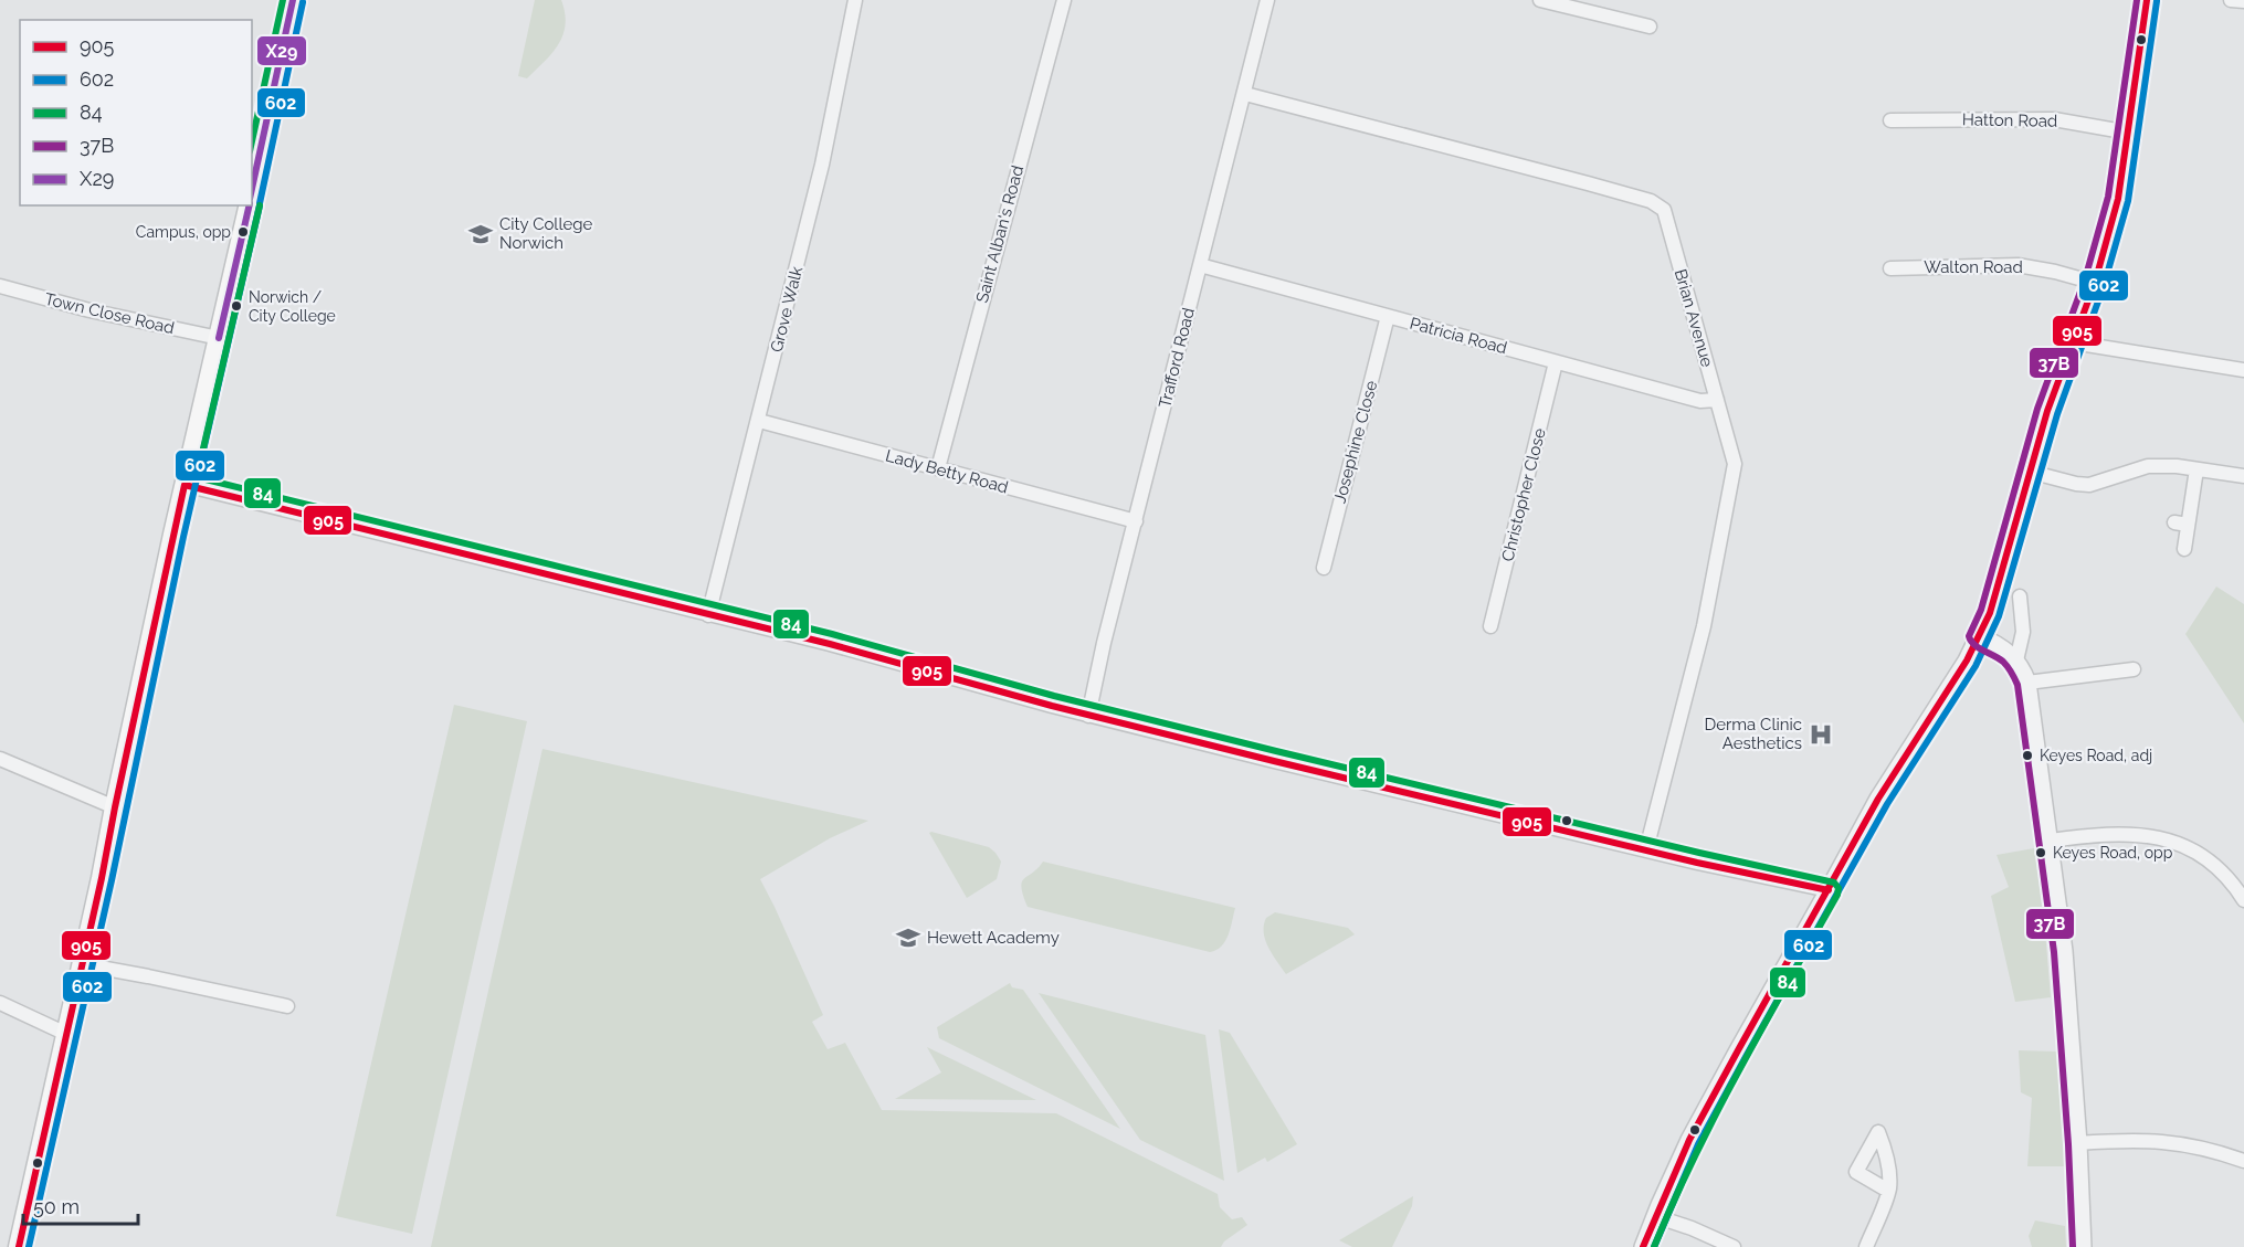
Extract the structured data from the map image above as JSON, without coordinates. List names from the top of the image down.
{
  "streets": {
    "street": [
      "Hatton Road",
      "Saint Alban's Road",
      "Walton Road",
      "Grove Walk",
      "Town Close Road",
      "Brian Avenue",
      "Patricia Road",
      "Trafford Road",
      "Josephine Close",
      "Lady Betty Road",
      "Christopher Close"
    ]
  },
  "crossings": [
    ["Saint Alban's Road", "Lady Betty Road"],
    ["Grove Walk", "Lady Betty Road"],
    ["Brian Avenue", "Patricia Road"],
    ["Brian Avenue", "Trafford Road"],
    ["Patricia Road", "Trafford Road"],
    ["Patricia Road", "Josephine Close"],
    ["Patricia Road", "Christopher Close"],
    ["Trafford Road", "Lady Betty Road"]
  ],
  "places": {
    "other": [
      "Campus, opp",
      "Norwich / City College",
      "Keyes Road, adj",
      "Keyes Road, opp"
    ],
    "school or university": ["City College Norwich", "Hewett Academy"],
    "hospital": ["Derma Clinic Aesthetics"]
  },
  "lines": [
    "transit line 905",
    "transit line 84",
    "transit line 37B",
    "transit line X29",
    "transit line 602"
  ],
  "legend": [
    "905",
    "602",
    "84",
    "37B",
    "X29"
  ],
  "scale_bar": "50 m"
}
